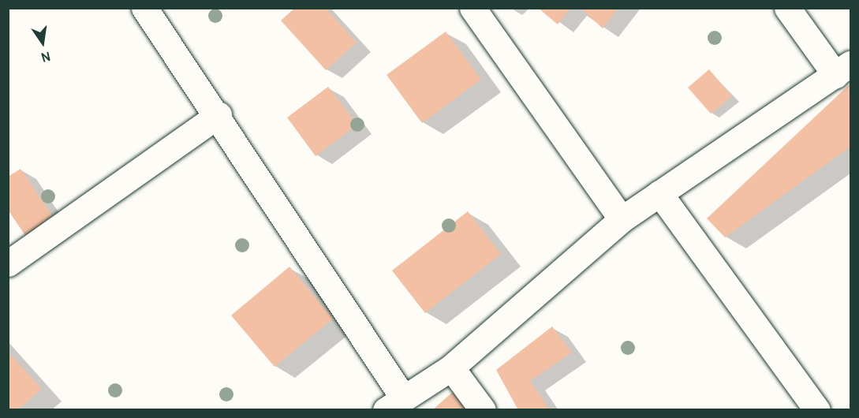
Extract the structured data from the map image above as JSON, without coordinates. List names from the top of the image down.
{
  "north": "bottom"
}
